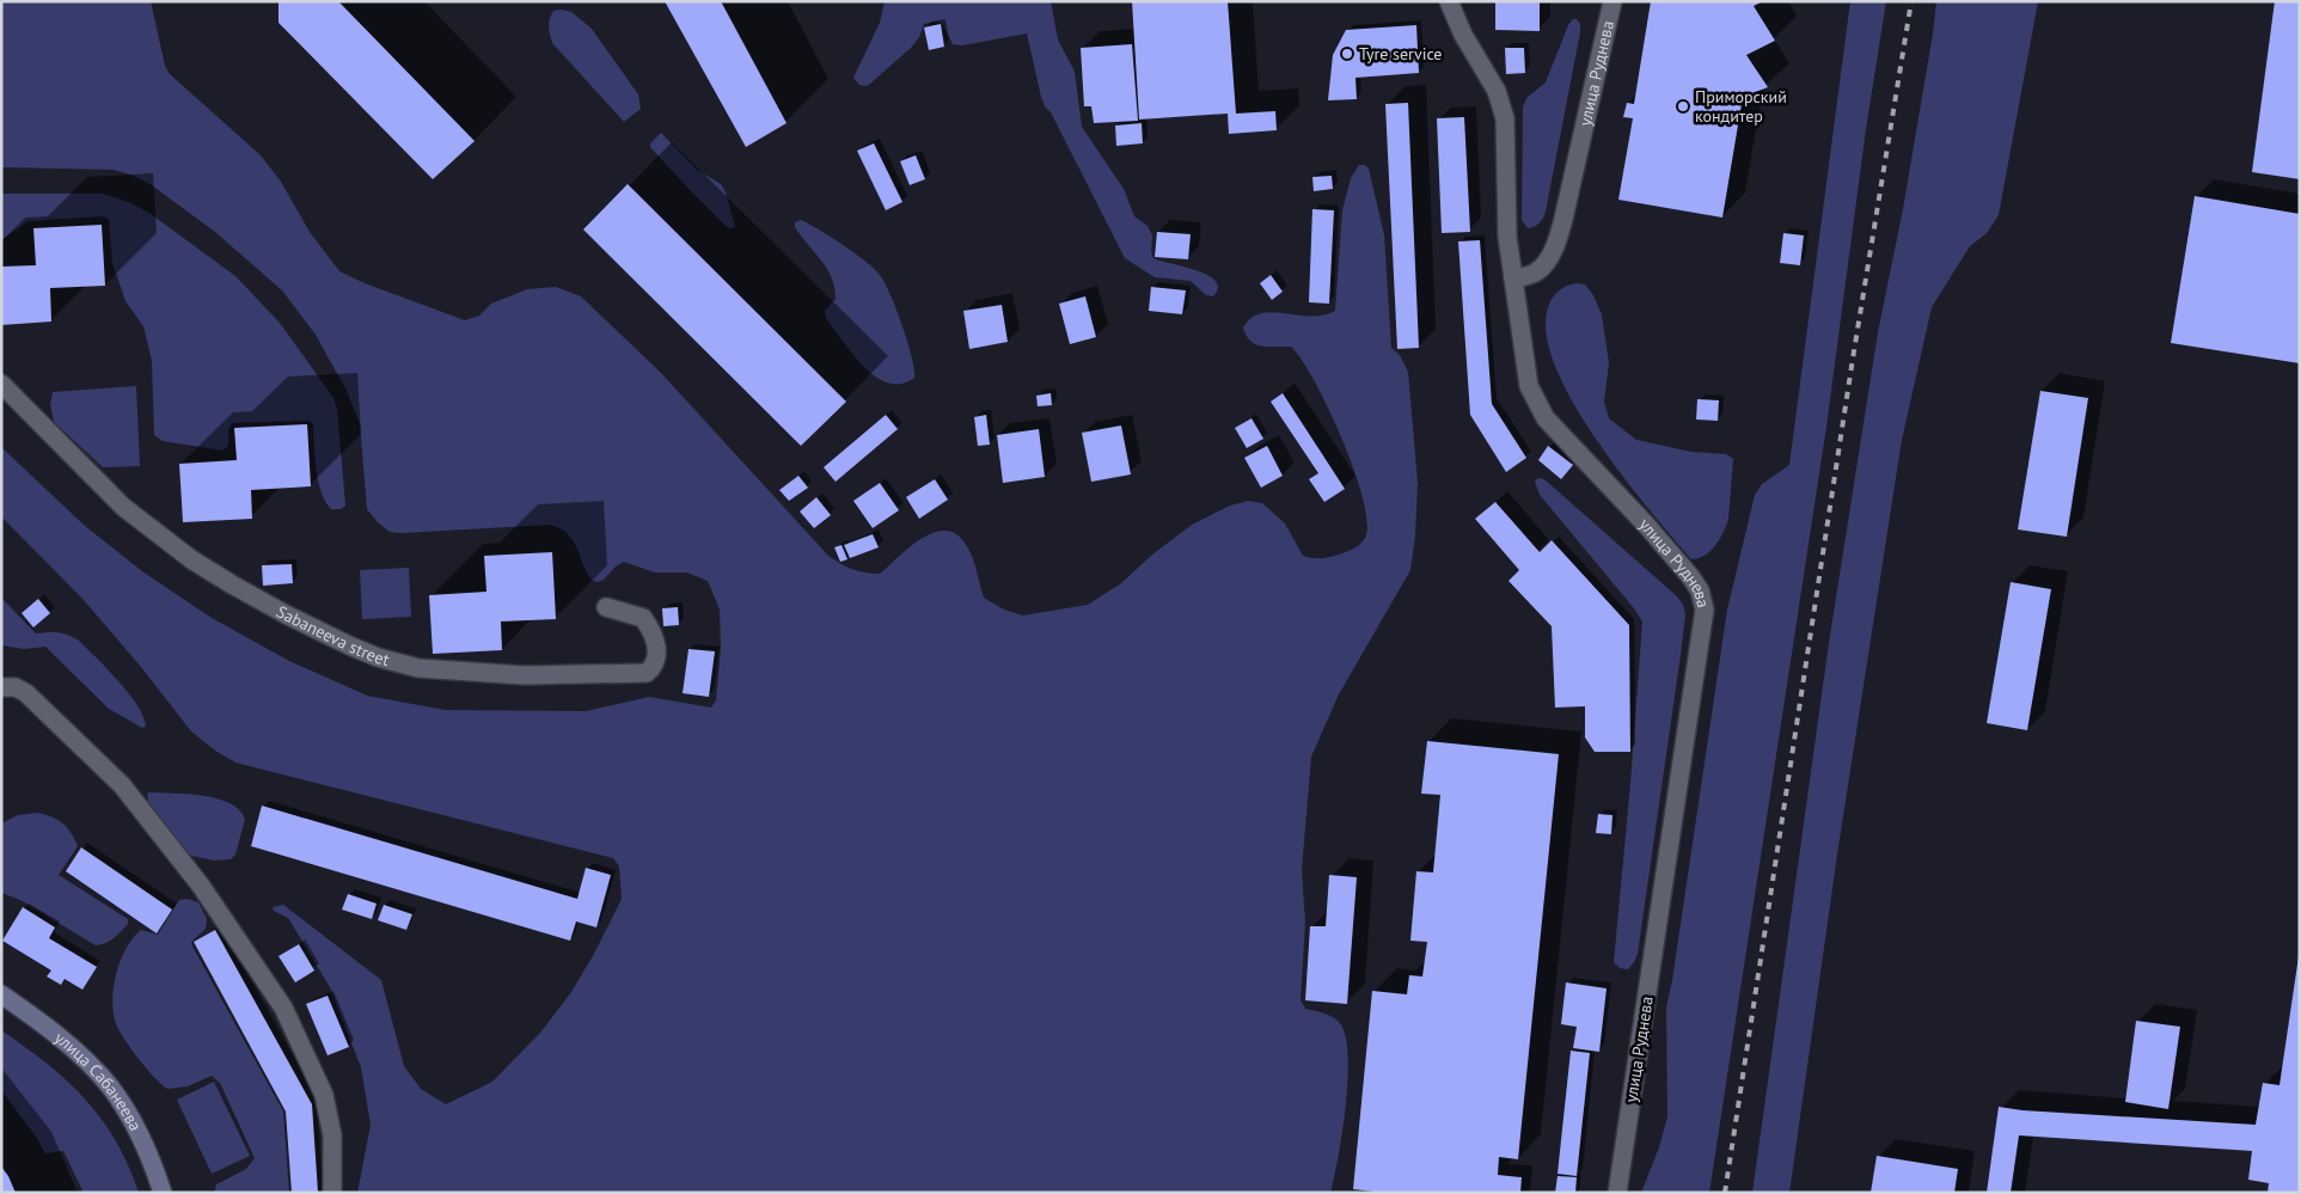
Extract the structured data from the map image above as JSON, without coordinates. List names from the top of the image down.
{
  "streets": {
    "street": ["улица Руднева", "Sabaneeva street", "улица Сабанеева"]
  },
  "places": ["Tyre service", "Приморский кондитер"]
}
